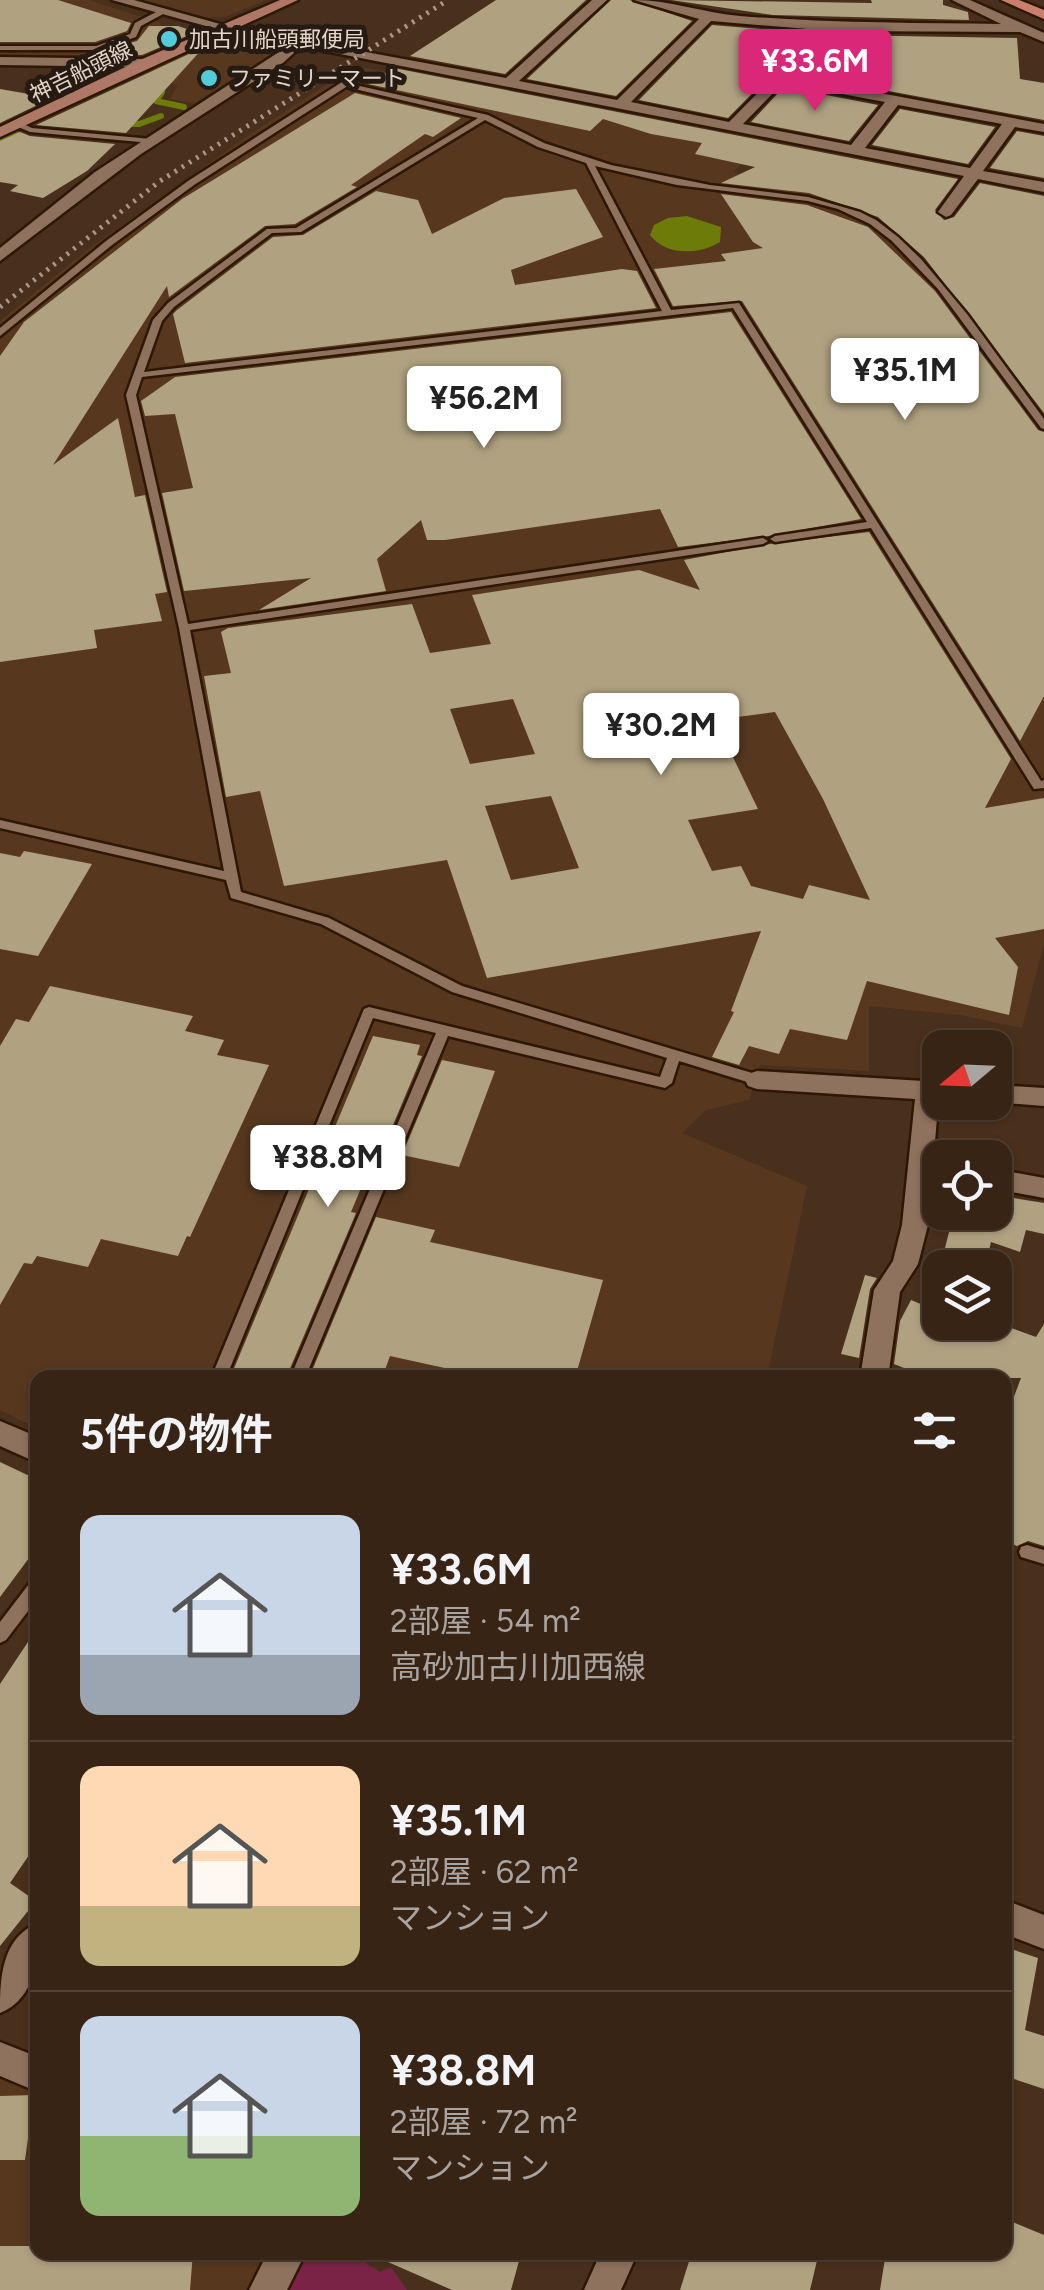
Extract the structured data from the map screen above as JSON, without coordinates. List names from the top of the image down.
{
  "streets": {
    "main road": ["神吉船頭線"]
  },
  "places": ["加古川船頭郵便局", "ファミリーマート"],
  "north": "left",
  "page": {
    "price": [
      "¥33.6M",
      "¥35.1M",
      "¥56.2M",
      "¥30.2M",
      "¥38.8M"
    ],
    "heading": "5件の物件",
    "list": [
      {
        "name": "¥33.6M",
        "note": "2部屋 · 54 m² · 高砂加古川加西線"
      },
      {
        "name": "¥35.1M",
        "note": "2部屋 · 62 m² · マンション"
      },
      {
        "name": "¥38.8M",
        "note": "2部屋 · 72 m² · マンション"
      }
    ]
  }
}
